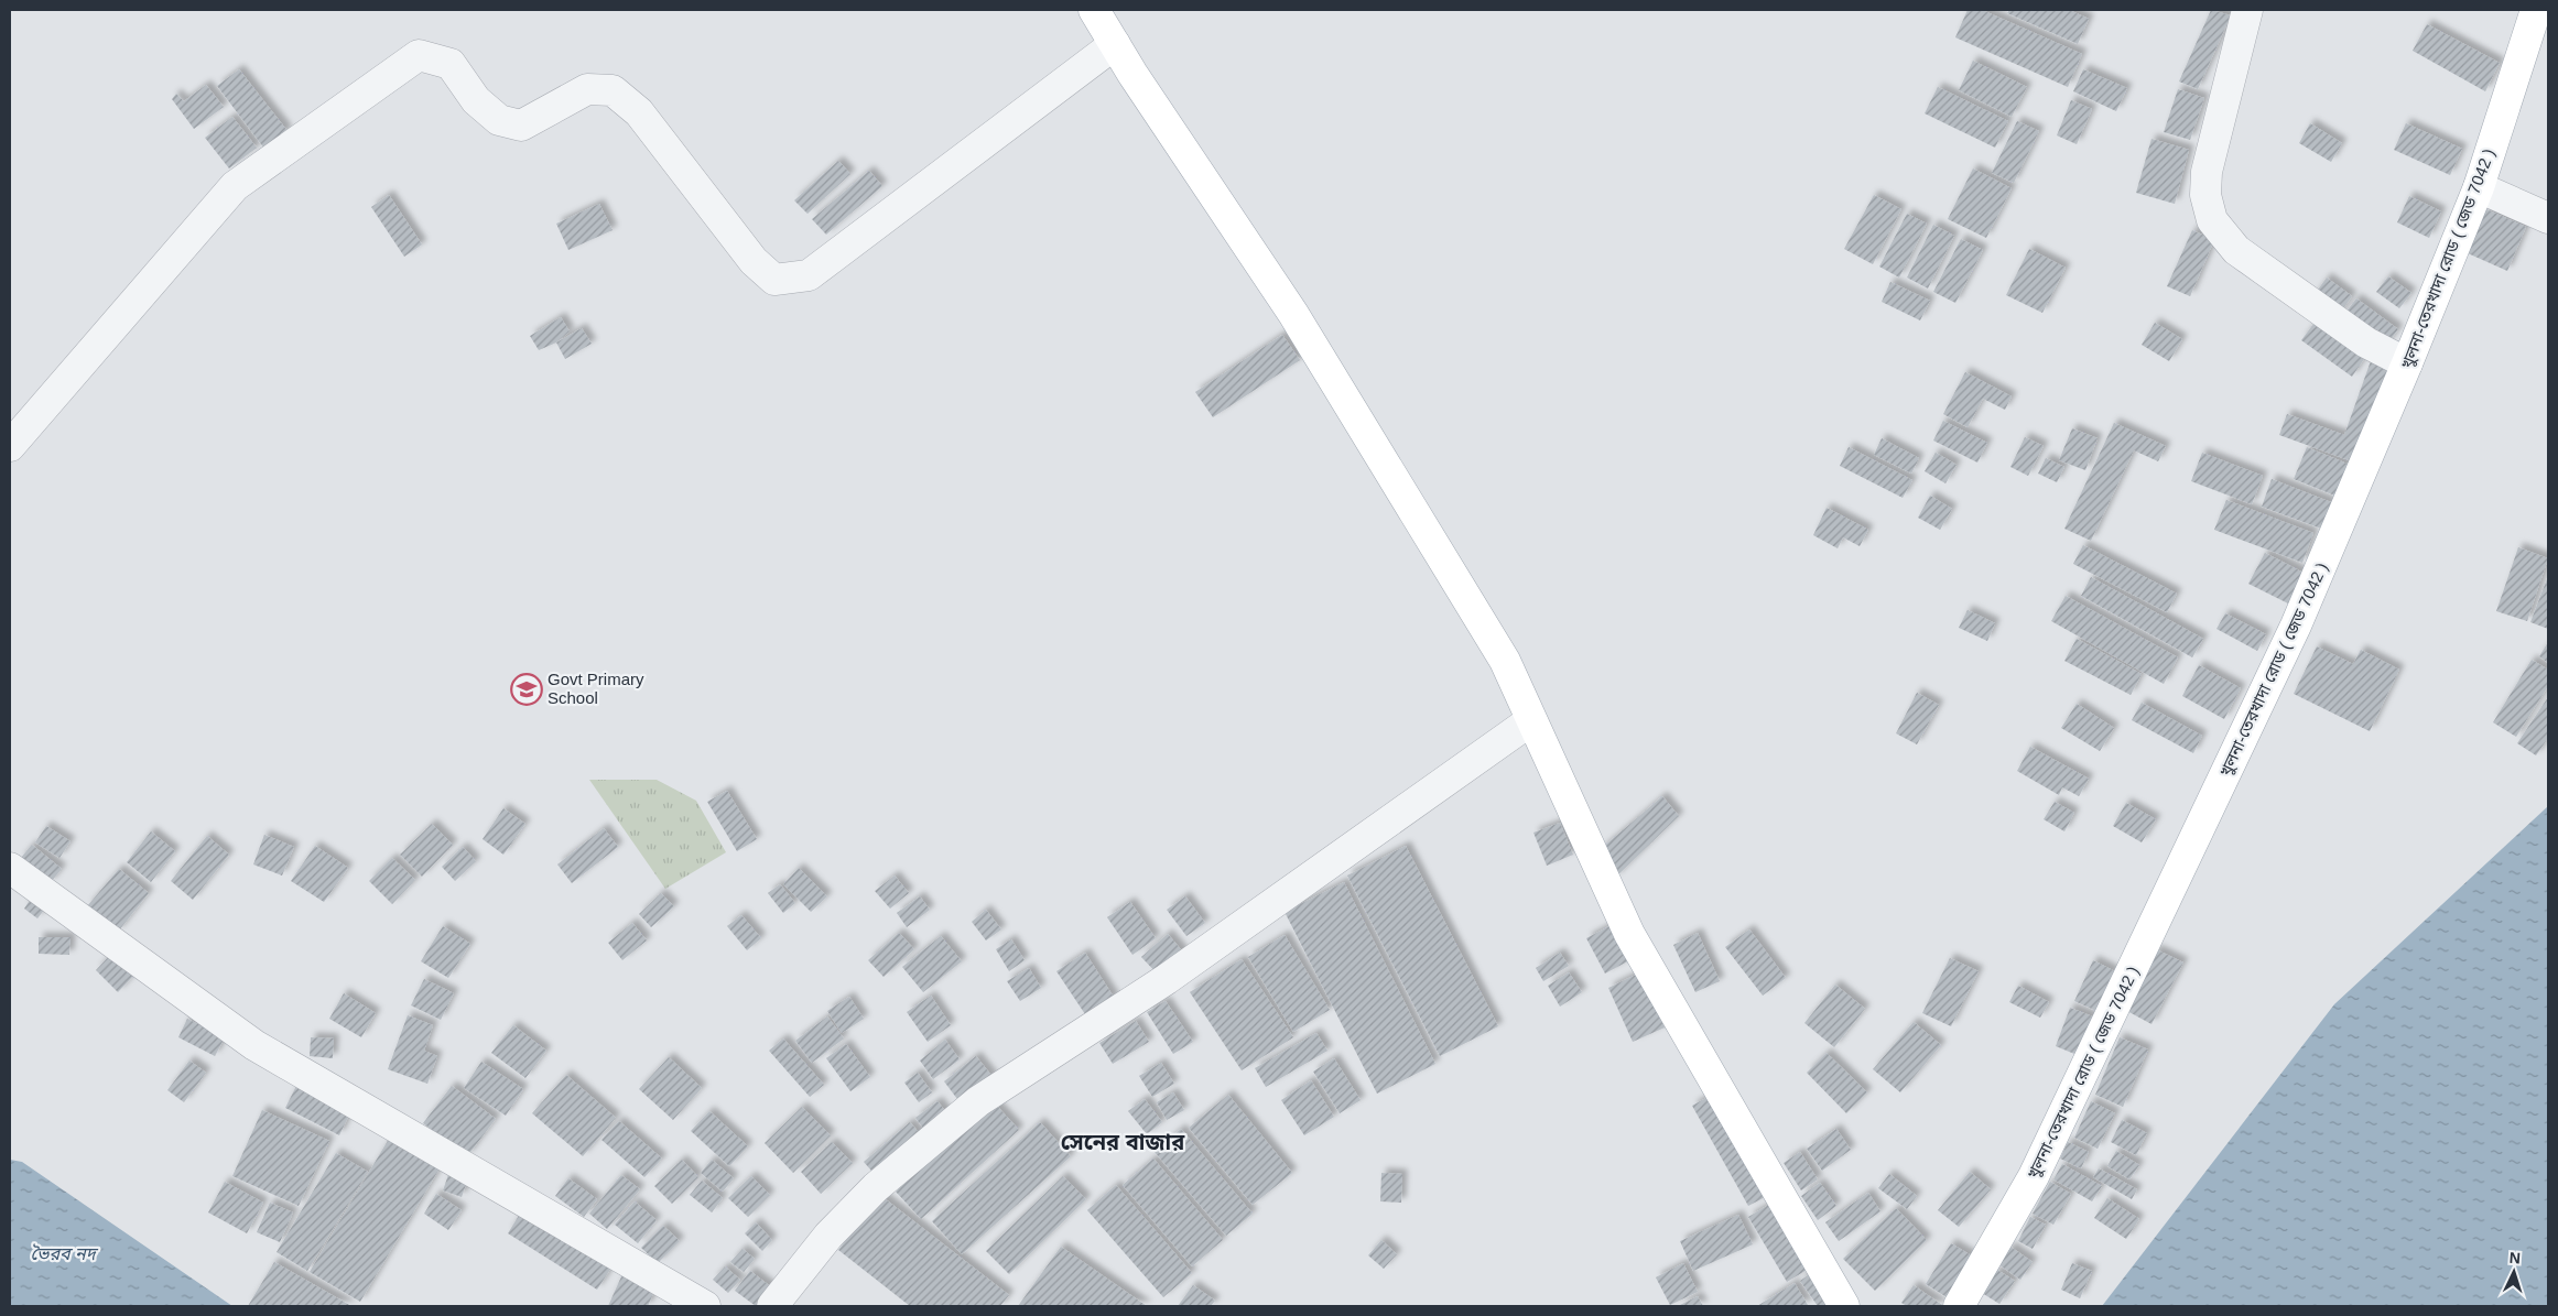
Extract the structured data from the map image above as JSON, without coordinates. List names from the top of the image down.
{
  "streets": {
    "main road": ["খুলনা-তেরখাদা রোড ( জেড 7042 )"]
  },
  "districts": ["সেনের বাজার"],
  "water": ["ভৈরব নদ"],
  "places": {
    "school or university": ["Govt Primary School"]
  },
  "north": "top"
}
